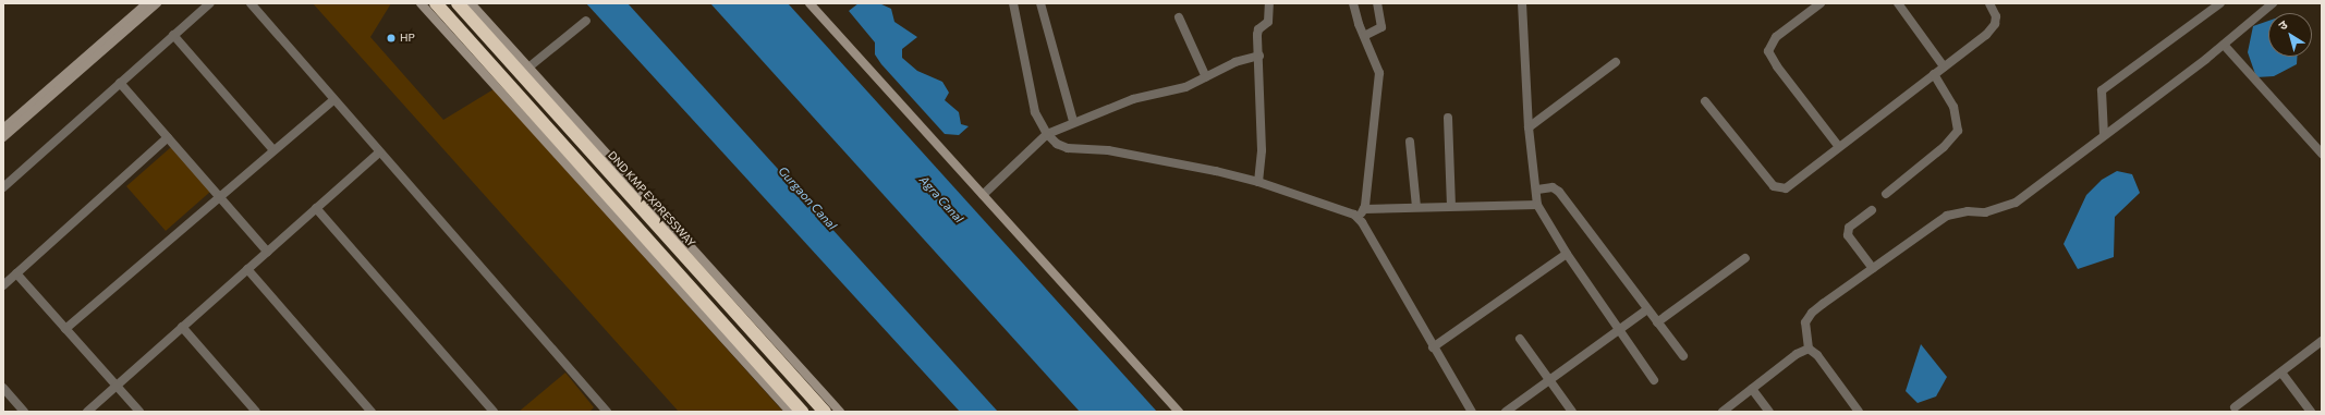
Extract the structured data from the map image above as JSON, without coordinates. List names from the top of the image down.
{
  "streets": {
    "highway": ["DND KMP EXPRESSWAY"]
  },
  "water": ["Gurgaon Canal", "Agra Canal"],
  "places": ["HP"],
  "north": "top left"
}
